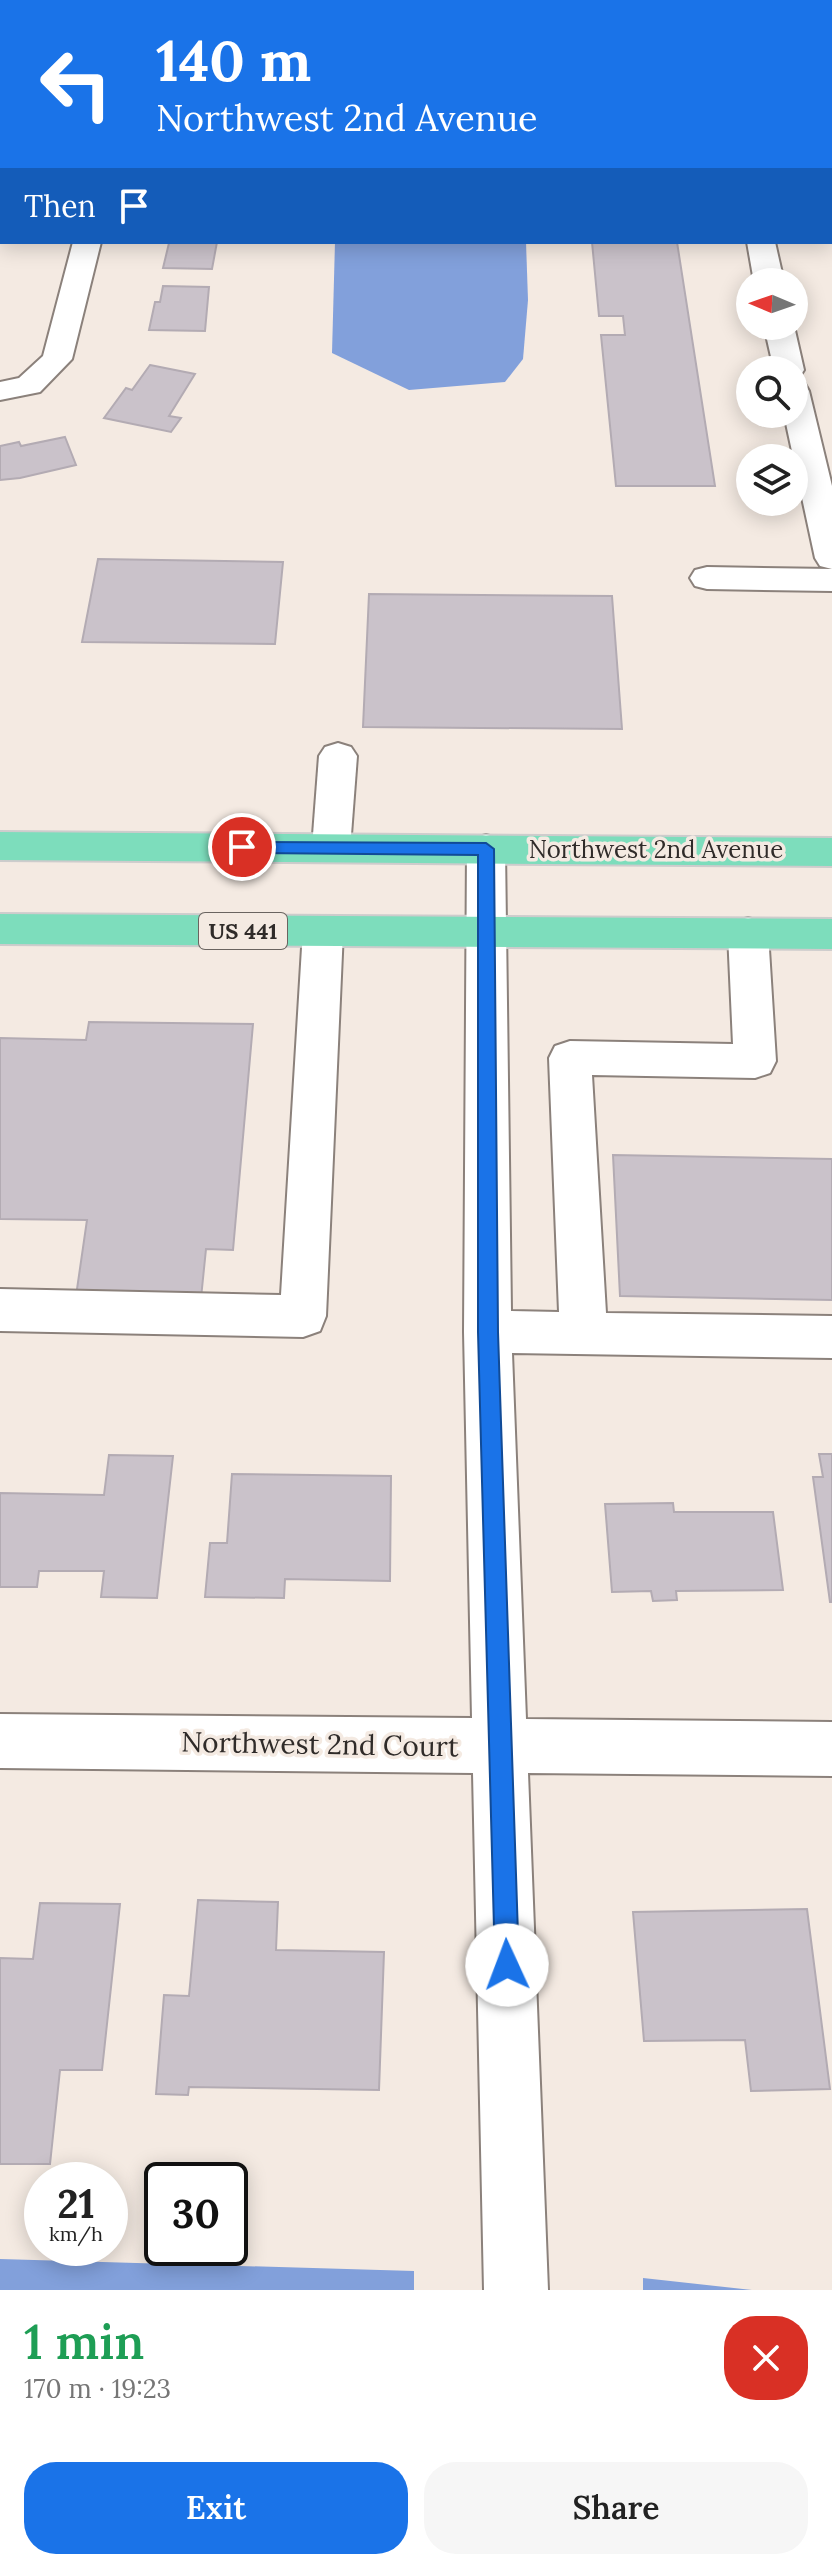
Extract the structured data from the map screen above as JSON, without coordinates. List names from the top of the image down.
{
  "streets": {
    "main road": ["Northwest 2nd Avenue", "US 441"],
    "street": ["Northwest 2nd Court"]
  },
  "north": "left",
  "page": {
    "turn": ["140 m", "Northwest 2nd Avenue"],
    "then": "Then",
    "speed": "21 km/h",
    "limit": "30",
    "heading": ["1 min", "170 m · 19:23"],
    "buttons": ["Exit", "Share"]
  }
}
